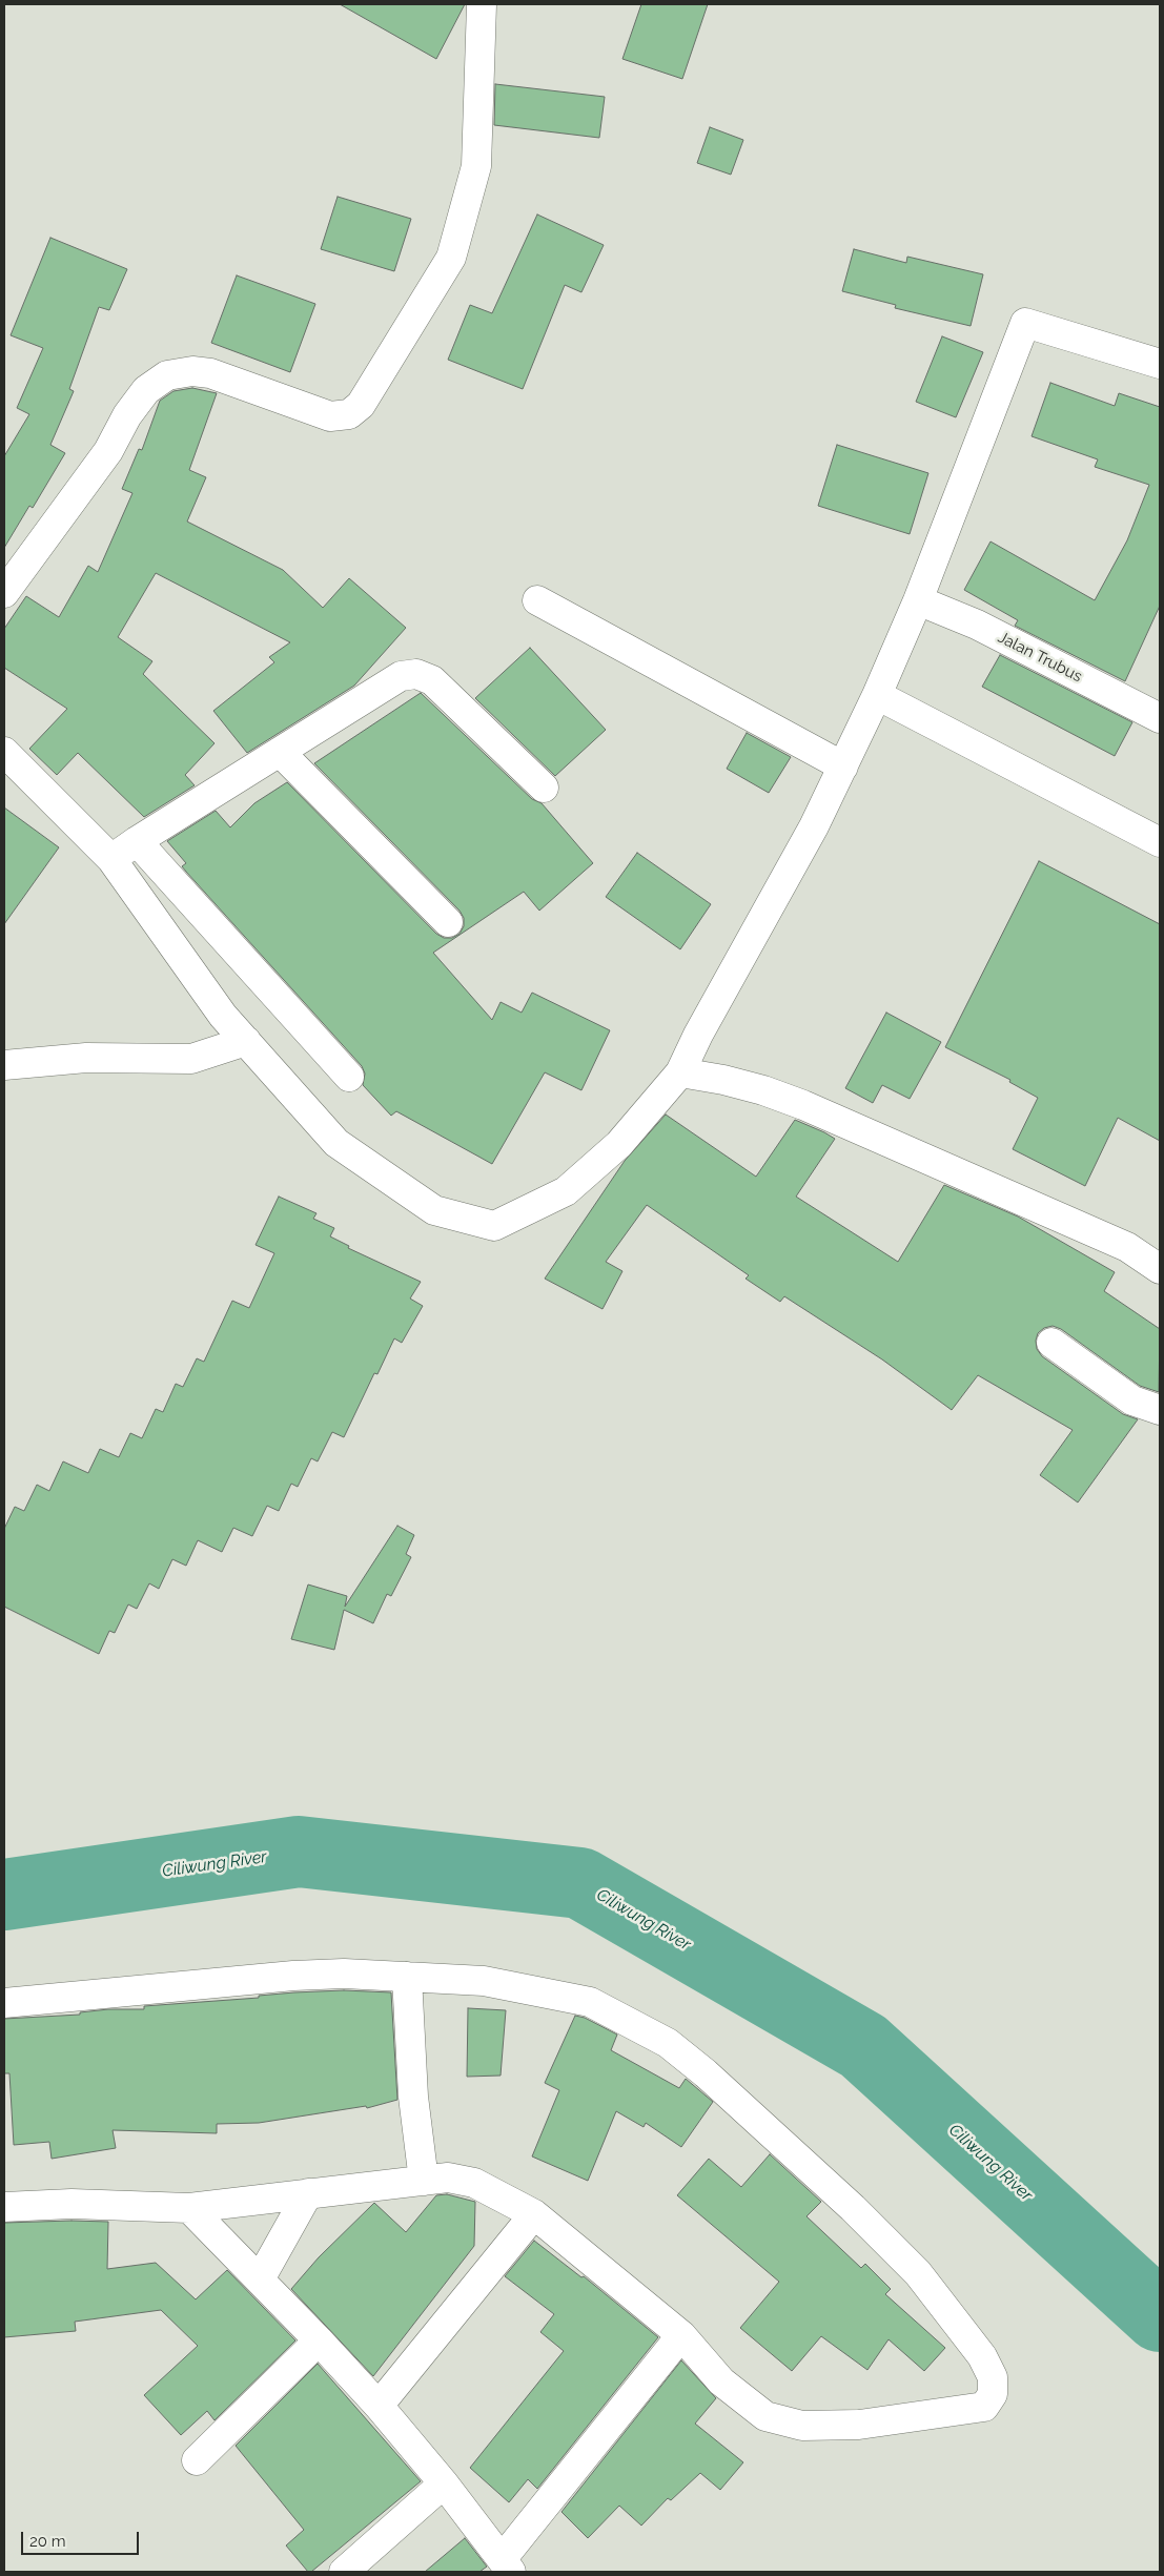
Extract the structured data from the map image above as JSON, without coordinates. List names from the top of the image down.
{
  "streets": {
    "street": ["Jalan Trubus"]
  },
  "water": ["Ciliwung River"],
  "scale_bar": "20 m"
}
